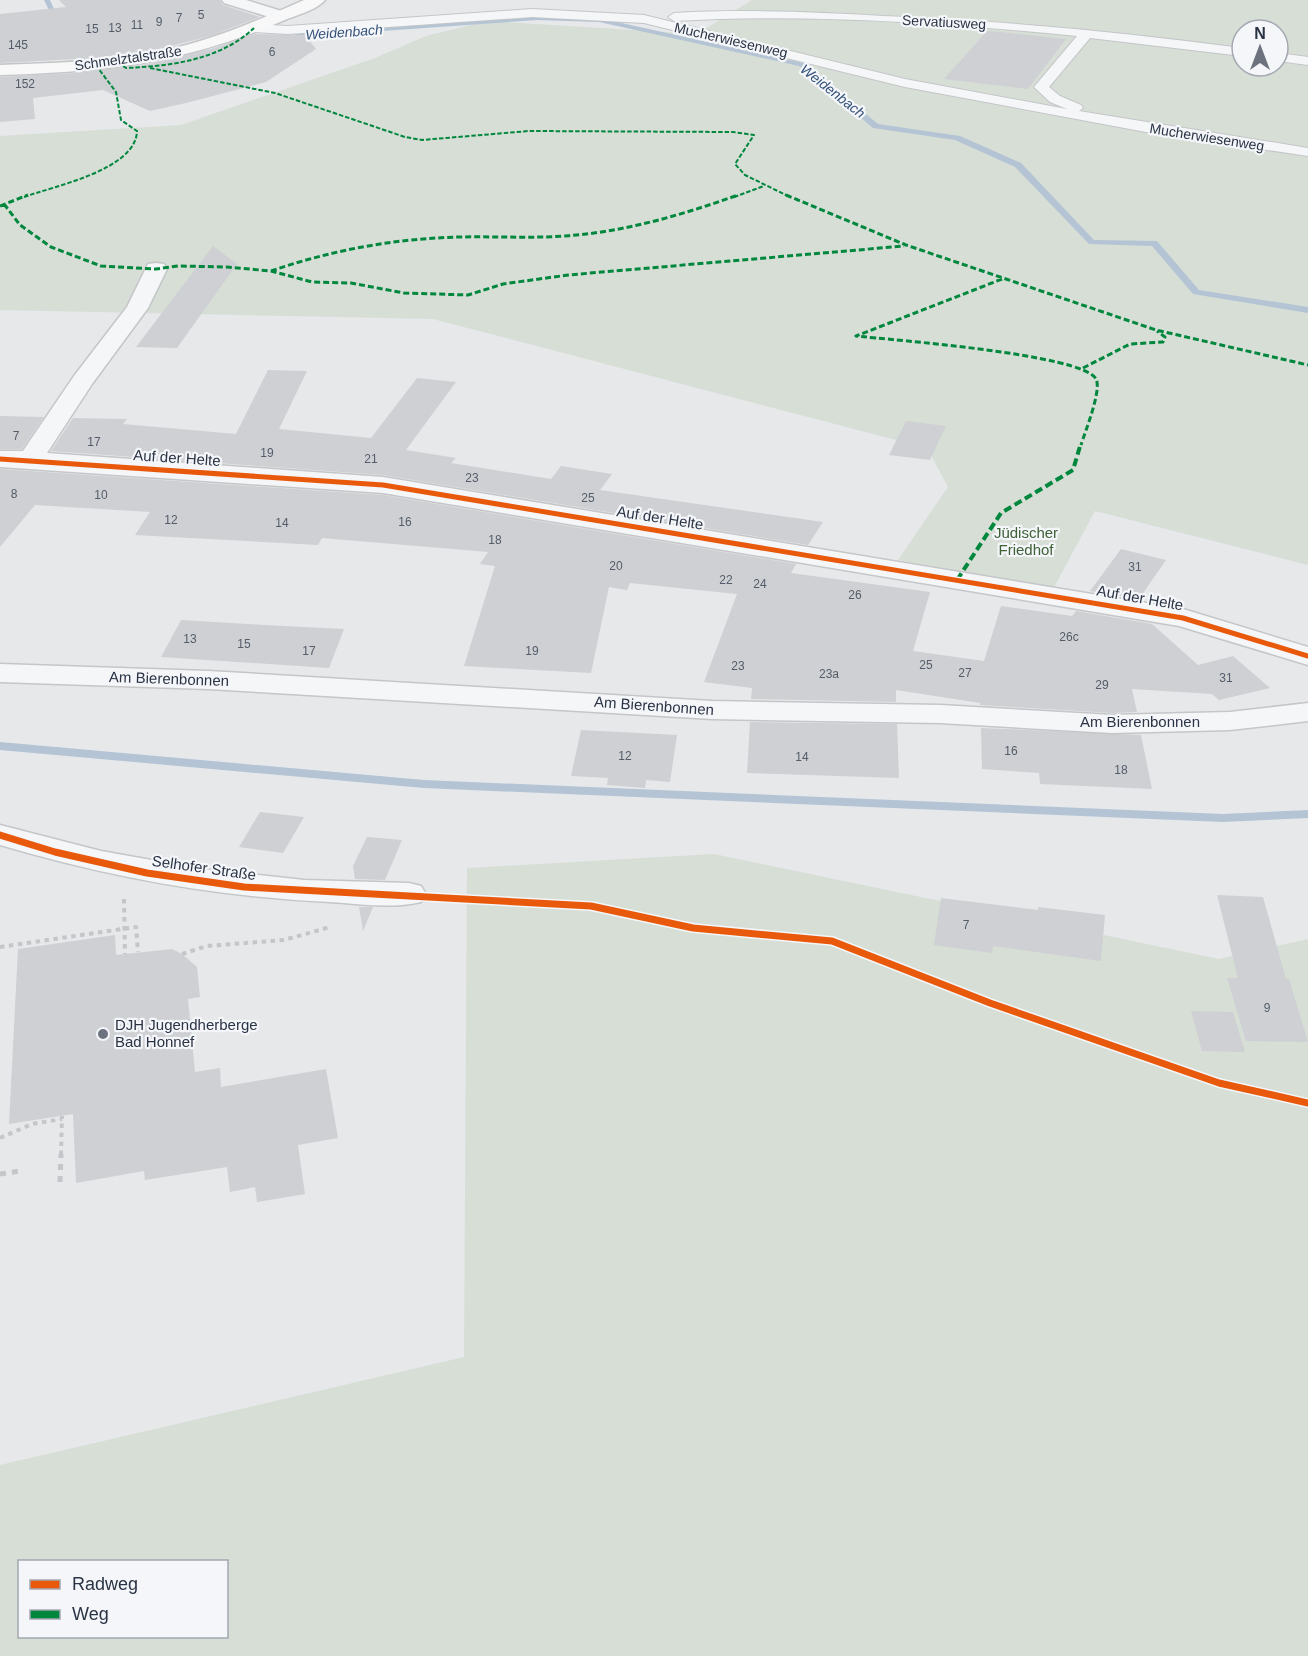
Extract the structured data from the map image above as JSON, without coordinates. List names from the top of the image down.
{
  "streets": {
    "main road": ["Schmelztalstraße"],
    "street": ["Auf der Helte", "Am Bierenbonnen", "Selhofer Straße"],
    "lane": ["Servatiusweg", "Mucherwiesenweg"]
  },
  "crossings": [
    ["Servatiusweg", "Mucherwiesenweg"],
    ["Mucherwiesenweg", "Schmelztalstraße"]
  ],
  "water": ["Weidenbach"],
  "parks": ["Jüdischer Friedhof"],
  "places": ["DJH Jugendherberge Bad Honnef"],
  "house_numbers": [
    "5",
    "7",
    "9",
    "11",
    "13",
    "15",
    "145",
    "6",
    "152",
    "7",
    "17",
    "19",
    "21",
    "23",
    "8",
    "10",
    "25",
    "12",
    "16",
    "14",
    "18",
    "20",
    "31",
    "22",
    "24",
    "26",
    "26c",
    "13",
    "15",
    "17",
    "19",
    "25",
    "23",
    "27",
    "23a",
    "31",
    "29",
    "16",
    "12",
    "14",
    "18",
    "7",
    "9"
  ],
  "legend": ["Radweg", "Weg"],
  "north": "top"
}
